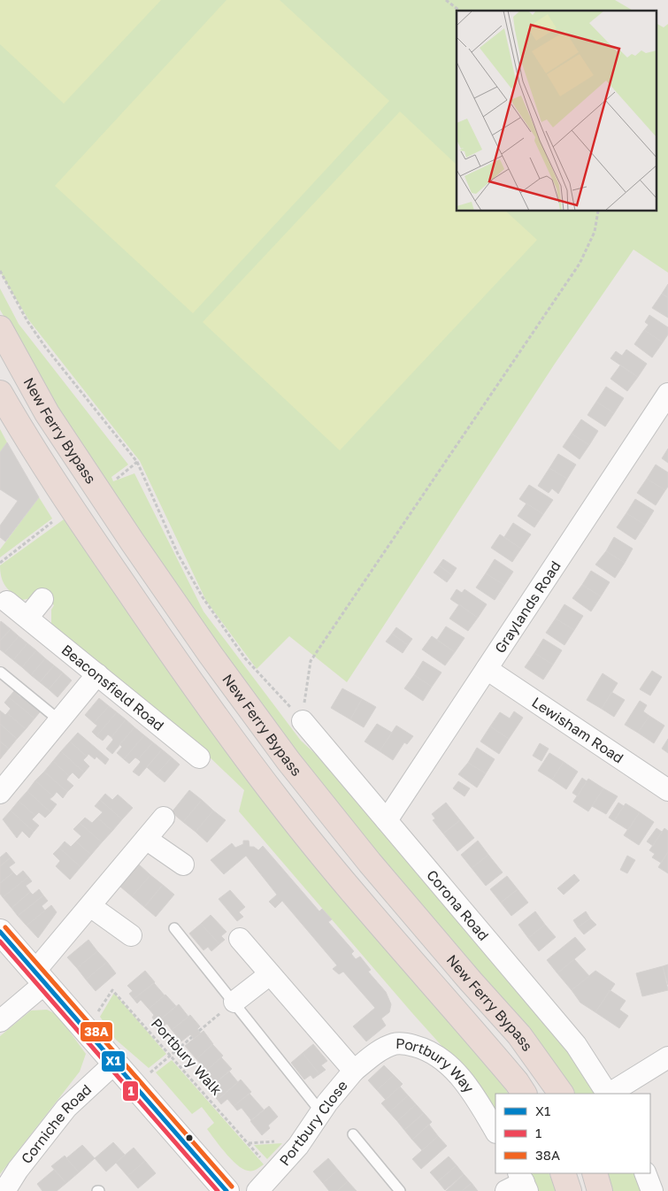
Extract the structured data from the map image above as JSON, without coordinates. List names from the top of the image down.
{
  "streets": {
    "highway": ["New Ferry Bypass"],
    "street": [
      "Graylands Road",
      "Beaconsfield Road",
      "Lewisham Road",
      "Corona Road",
      "Portbury Way",
      "Portbury Close",
      "Corniche Road"
    ],
    "path": ["Portbury Walk"]
  },
  "crossings": [
    ["Graylands Road", "Lewisham Road"],
    ["Graylands Road", "Corona Road"],
    ["Portbury Walk", "Portbury Close"],
    ["Portbury Way", "Portbury Close"]
  ],
  "lines": ["transit line 38A", "transit line X1", "transit line 1"],
  "legend": ["X1", "1", "38A"]
}
